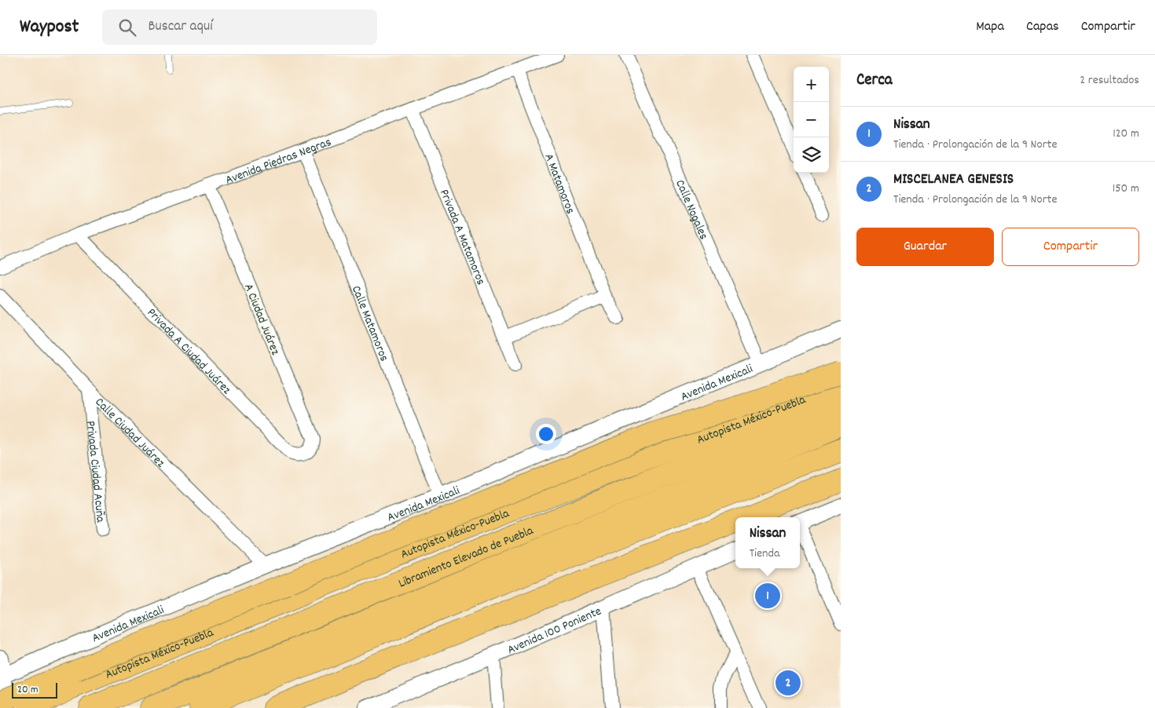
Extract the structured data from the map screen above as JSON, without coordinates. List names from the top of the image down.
{
  "streets": {
    "highway": ["Autopista México-Puebla", "Libramiento Elevado de Puebla"],
    "street": [
      "Avenida Piedras Negras",
      "A Matamoros",
      "Calle Nogales",
      "Privada A Matamoros",
      "A Ciudad Juárez",
      "Calle Matamoros",
      "Privada A Ciudad Juárez",
      "Avenida Mexicali",
      "Calle Ciudad Juárez",
      "Privada Ciudad Acuña",
      "Avenida 100 Poniente"
    ]
  },
  "crossings": [
    ["Avenida Piedras Negras", "A Matamoros"],
    ["Avenida Piedras Negras", "Privada A Matamoros"],
    ["Avenida Piedras Negras", "A Ciudad Juárez"],
    ["Avenida Piedras Negras", "Calle Matamoros"],
    ["Avenida Piedras Negras", "Privada A Ciudad Juárez"],
    ["Calle Nogales", "Avenida Mexicali"],
    ["A Ciudad Juárez", "Privada A Ciudad Juárez"],
    ["Calle Matamoros", "Avenida Mexicali"],
    ["Avenida Mexicali", "Calle Ciudad Juárez"],
    ["Calle Ciudad Juárez", "Privada Ciudad Acuña"]
  ],
  "scale_bar": "20 m",
  "page": {
    "header": "Waypost",
    "search": "Buscar aquí",
    "nav": ["Mapa", "Capas", "Compartir"],
    "heading": ["Cerca", "2 resultados"],
    "map_buttons": ["+", "−"],
    "list": [
      {
        "mark": "1",
        "name": "Nissan",
        "note": "Tienda · Prolongación de la 9 Norte",
        "value": "120 m"
      },
      {
        "mark": "2",
        "name": "MISCELANEA GENESIS",
        "note": "Tienda · Prolongación de la 9 Norte",
        "value": "150 m"
      }
    ],
    "buttons": ["Guardar", "Compartir"],
    "popup": ["Nissan", "Tienda"],
    "pins": ["1", "2"],
    "scale": "20 m"
  }
}
